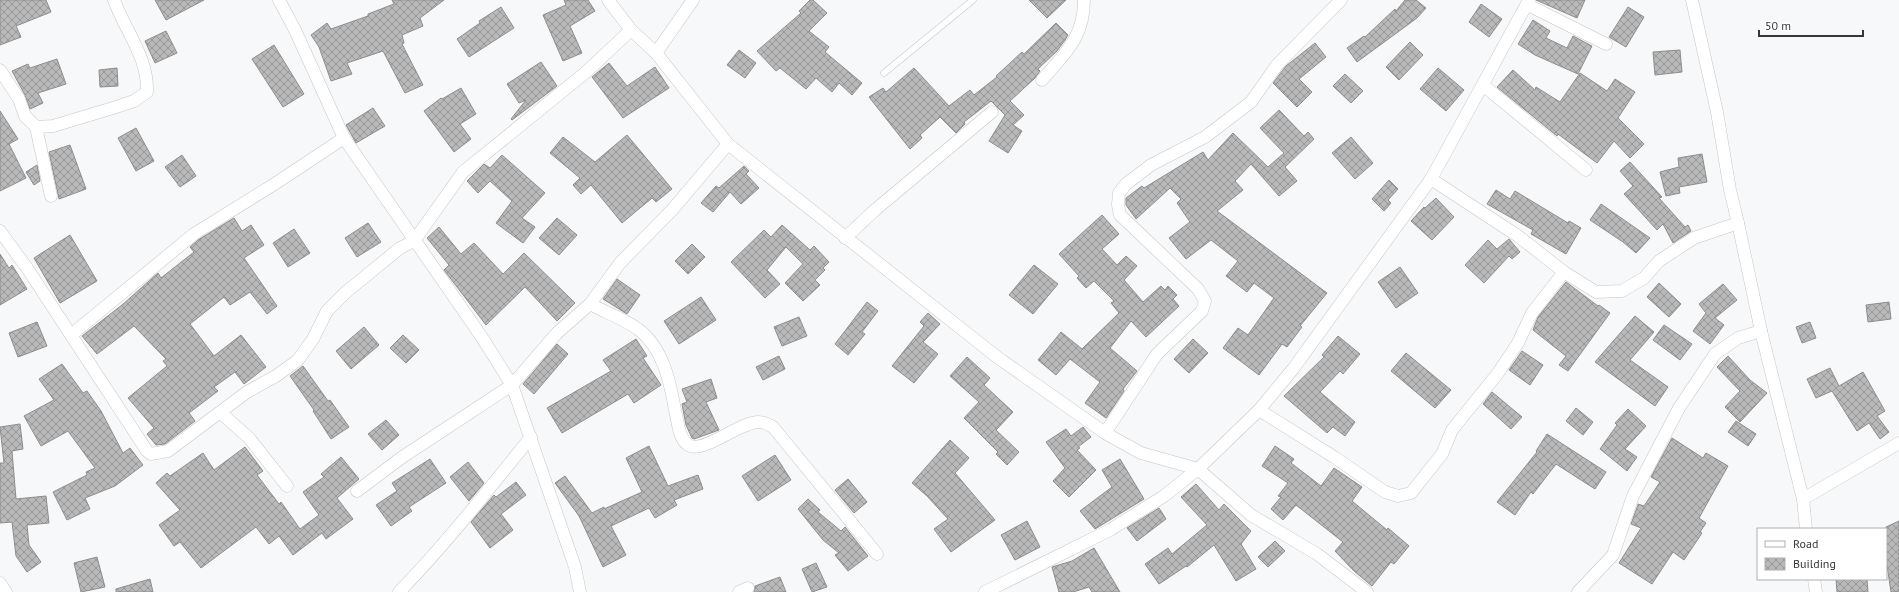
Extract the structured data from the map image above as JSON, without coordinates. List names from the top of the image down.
{
  "legend": ["Road", "Building"],
  "scale_bar": "50 m"
}
